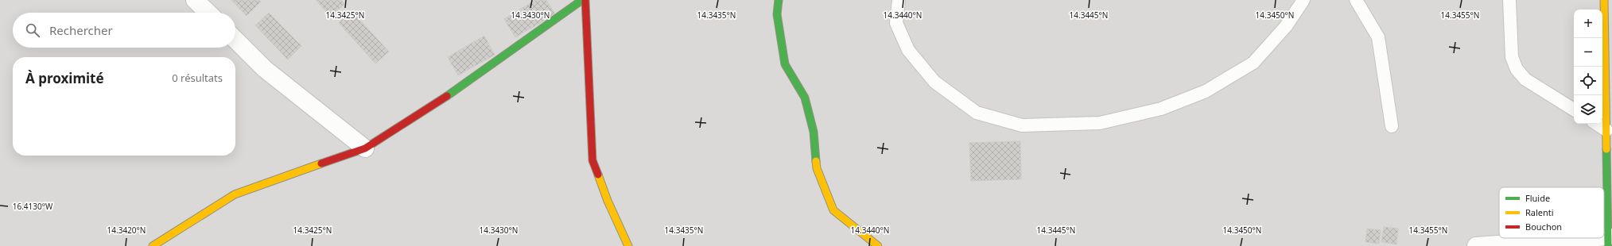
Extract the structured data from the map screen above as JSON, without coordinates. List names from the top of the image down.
{
  "legend": ["Fluide", "Ralenti", "Bouchon"],
  "page": {
    "map_buttons": ["+", "−"],
    "search": "Rechercher",
    "heading": ["À proximité", "0 résultats"]
  },
  "coordinates": [
    "14.3425°N",
    "14.3430°N",
    "14.3435°N",
    "14.3440°N",
    "14.3445°N",
    "14.3450°N",
    "14.3455°N",
    "16.4130°W",
    "14.3420°N"
  ]
}
